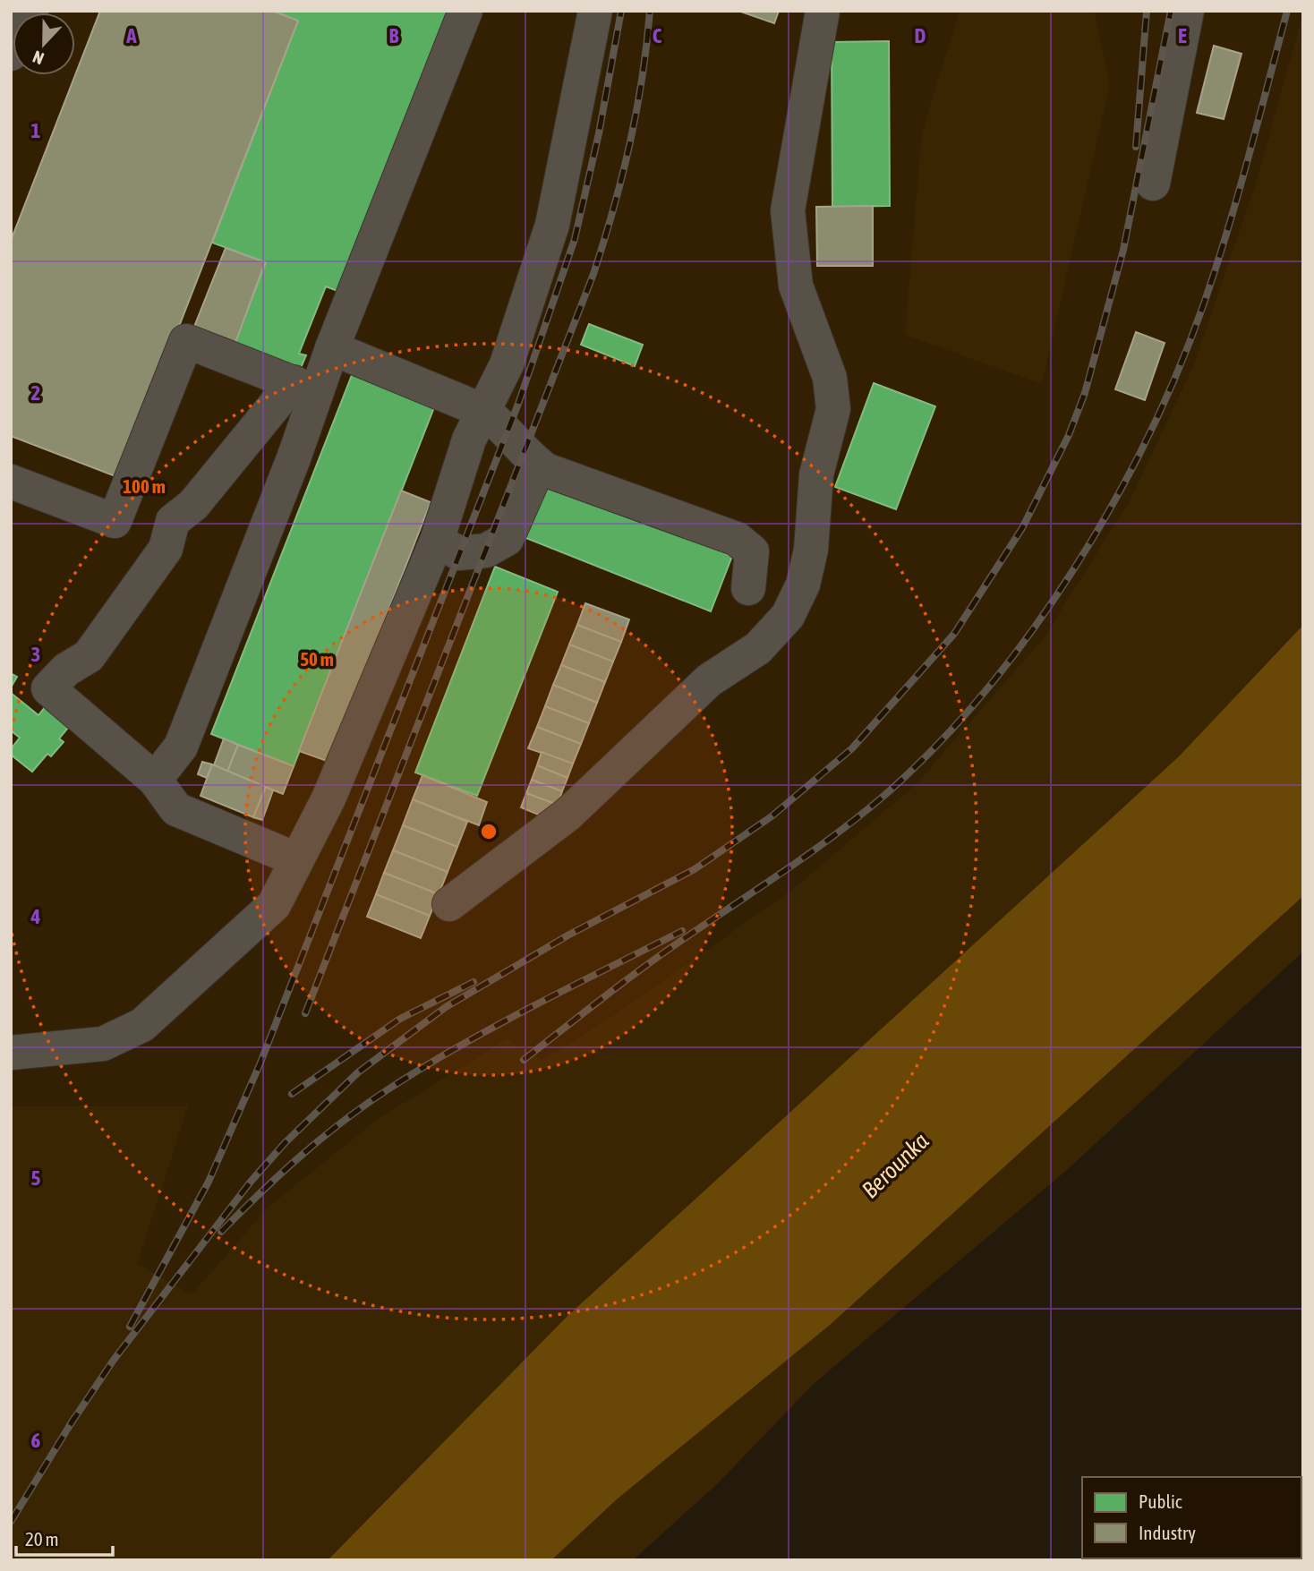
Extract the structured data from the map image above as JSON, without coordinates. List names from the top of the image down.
{
  "water": ["Berounka"],
  "legend": ["Public", "Industry"],
  "scale_bar": "20 m",
  "north": "bottom",
  "grid": {
    "columns": [
      "A",
      "B",
      "C",
      "D",
      "E"
    ],
    "rows": [
      "1",
      "2",
      "3",
      "4",
      "5",
      "6"
    ]
  },
  "rings": ["100 m", "50 m"]
}
